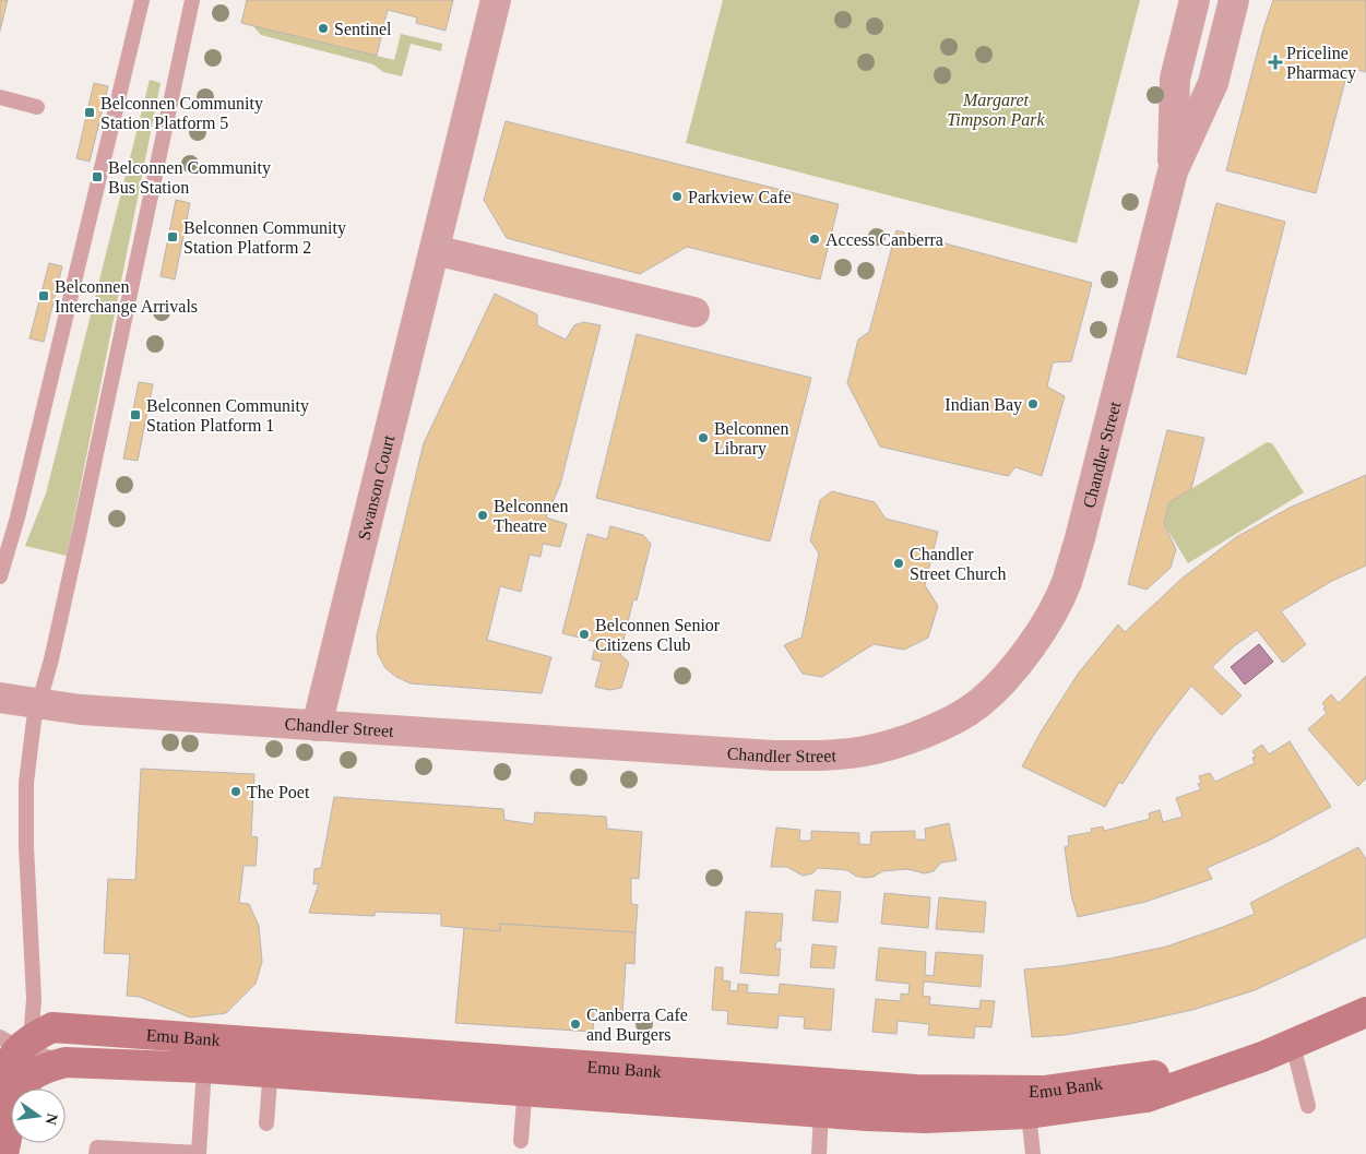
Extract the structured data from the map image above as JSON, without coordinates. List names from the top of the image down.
{
  "streets": {
    "street": ["Chandler Street", "Swanson Court", "Emu Bank"]
  },
  "crossings": [
    ["Chandler Street", "Swanson Court"]
  ],
  "parks": ["Margaret Timpson Park"],
  "places": {
    "other": [
      "Sentinel",
      "Parkview Cafe",
      "Access Canberra",
      "Indian Bay",
      "Belconnen Library",
      "Belconnen Theatre",
      "Chandler Street Church",
      "Belconnen Senior Citizens Club",
      "The Poet",
      "Canberra Cafe and Burgers"
    ],
    "health": ["Priceline Pharmacy"],
    "transit": [
      "Belconnen Community Station Platform 5",
      "Belconnen Community Bus Station",
      "Belconnen Community Station Platform 2",
      "Belconnen Interchange Arrivals",
      "Belconnen Community Station Platform 1"
    ]
  },
  "north": "right"
}
